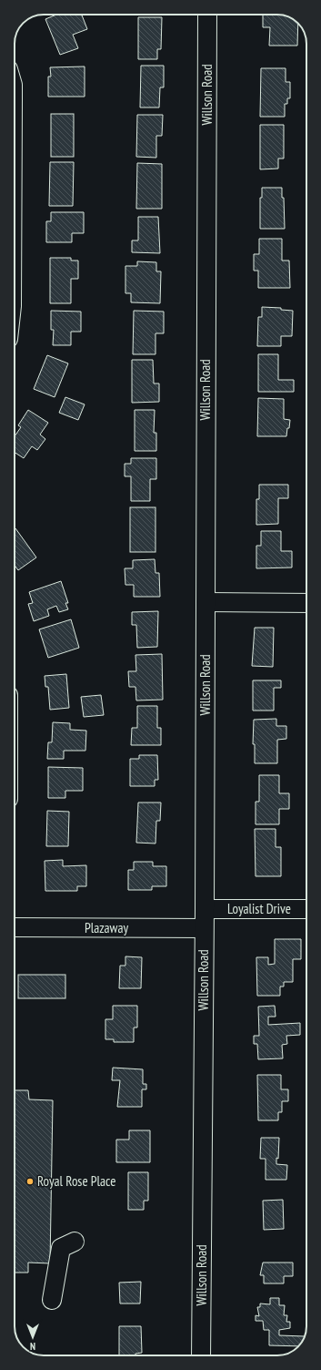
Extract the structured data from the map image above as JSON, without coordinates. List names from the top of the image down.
{
  "streets": {
    "street": ["Willson Road", "Loyalist Drive", "Plazaway"]
  },
  "crossings": [
    ["Willson Road", "Loyalist Drive"],
    ["Willson Road", "Plazaway"]
  ],
  "places": ["Royal Rose Place"],
  "north": "bottom"
}
